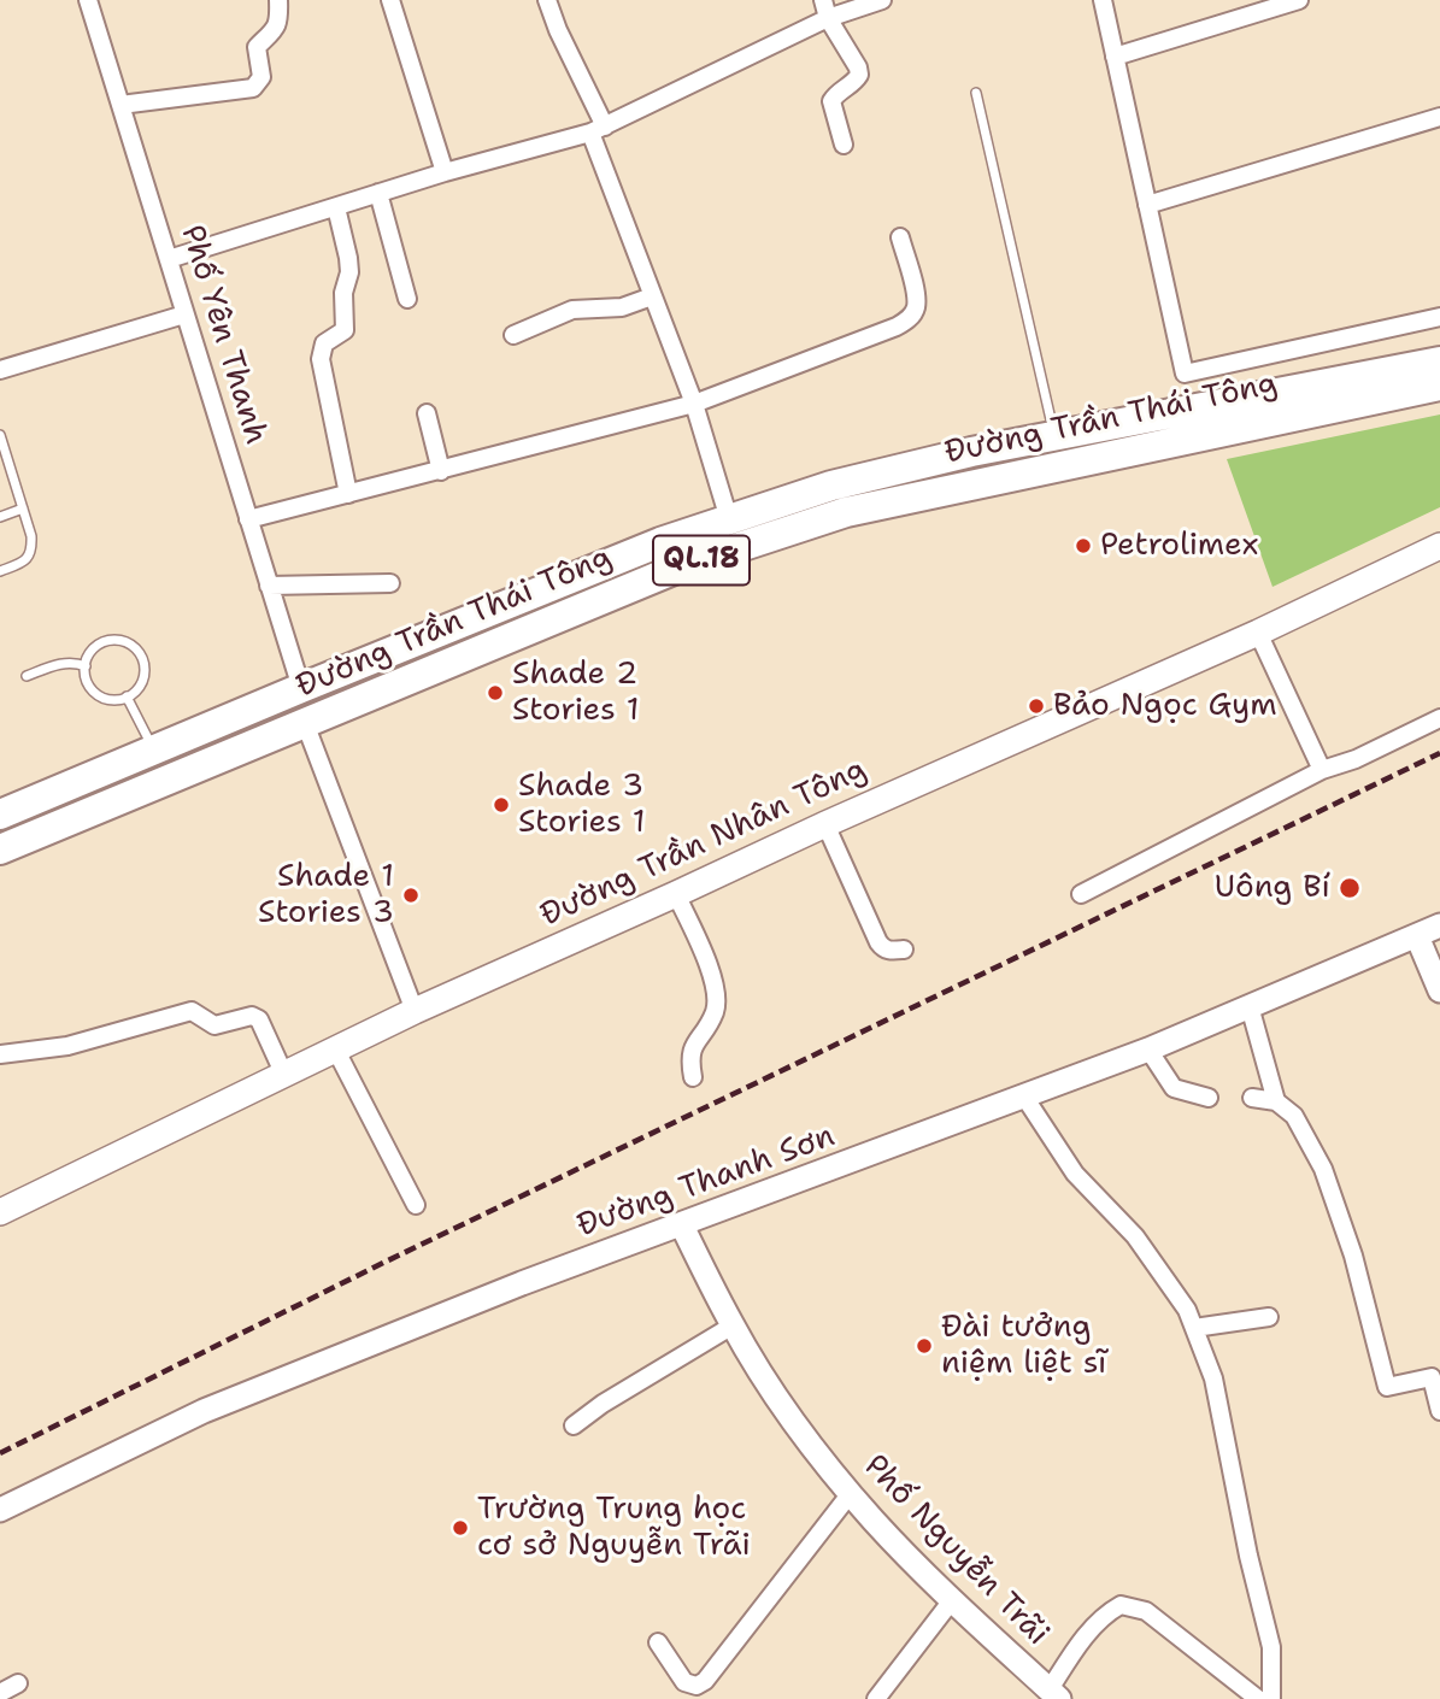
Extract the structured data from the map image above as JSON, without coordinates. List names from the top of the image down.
{
  "streets": {
    "highway": ["Đường Trần Thái Tông", "QL.18"],
    "main road": ["Đường Trần Nhân Tông"],
    "street": ["Phố Yên Thanh", "Đường Thanh Sơn", "Phố Nguyễn Trãi"]
  },
  "crossings": [
    ["Phố Yên Thanh", "Đường Trần Thái Tông"],
    ["Đường Thanh Sơn", "Phố Nguyễn Trãi"]
  ],
  "places": [
    "Petrolimex",
    "Shade 2 Stories 1",
    "Bảo Ngọc Gym",
    "Shade 3 Stories 1",
    "Uông Bí",
    "Shade 1 Stories 3",
    "Đài tưởng niệm liệt sĩ",
    "Trường Trung học cơ sở Nguyễn Trãi"
  ]
}
